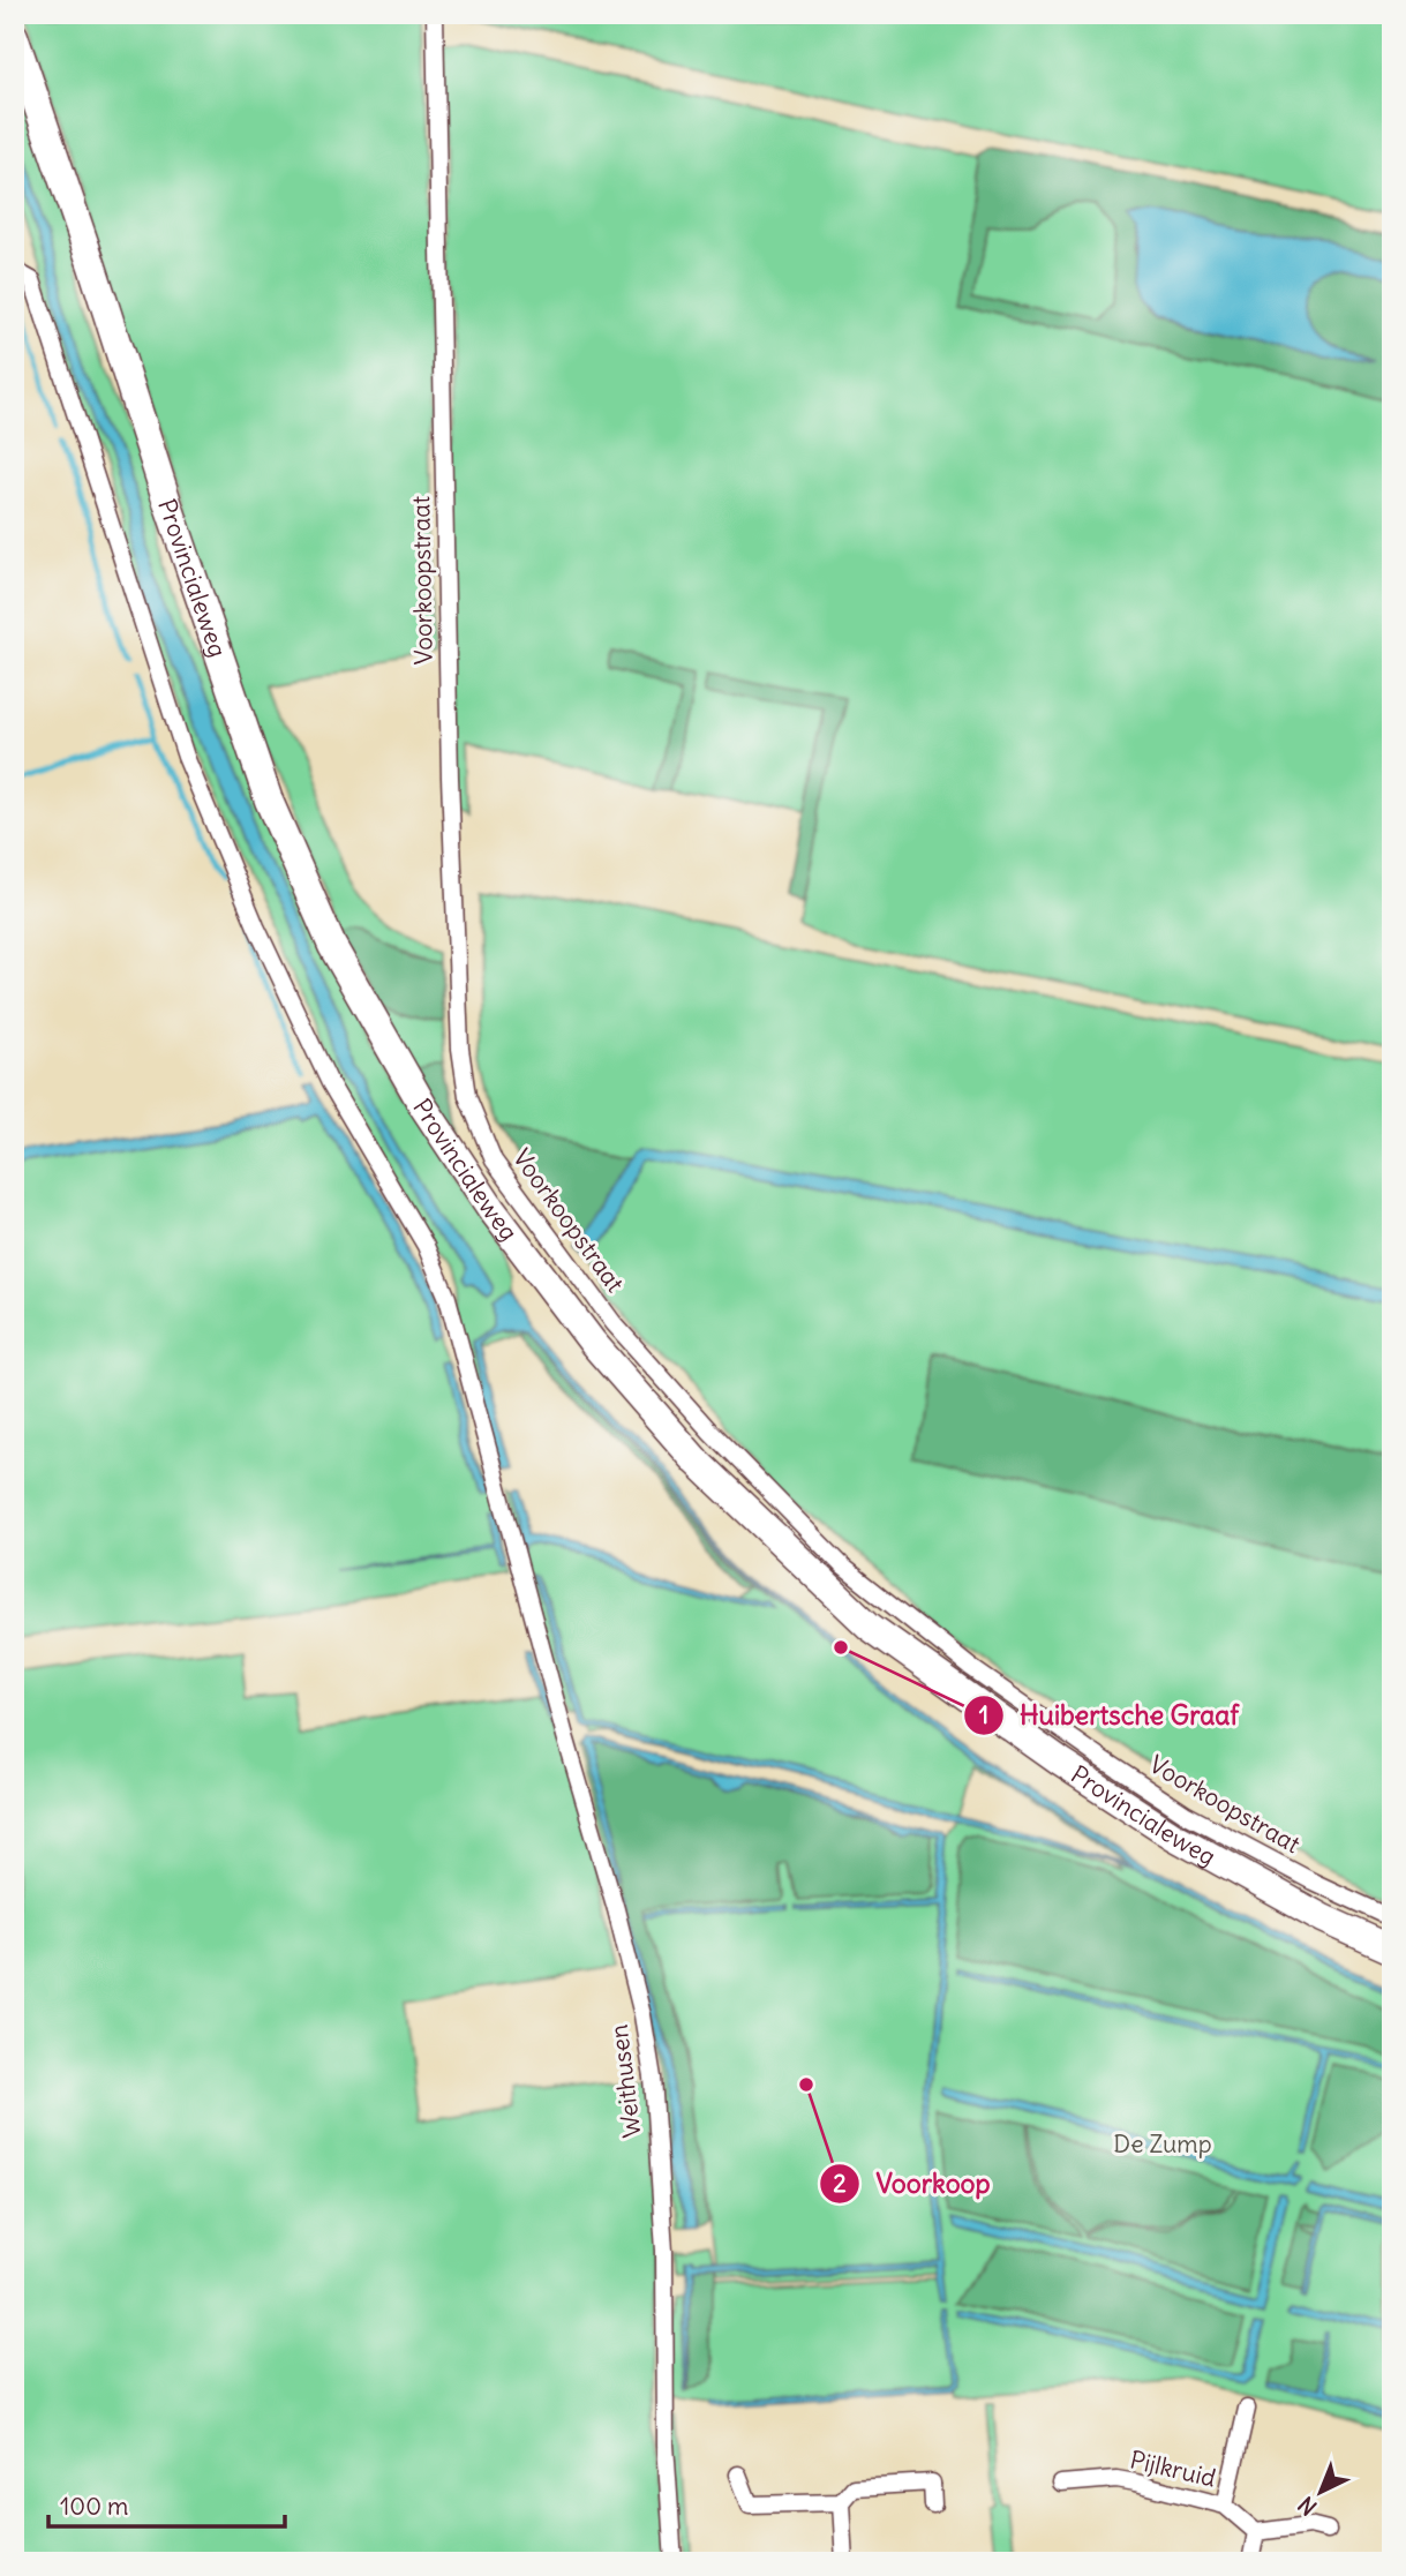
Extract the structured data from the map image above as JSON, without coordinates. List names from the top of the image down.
{
  "streets": {
    "highway": ["Provincialeweg"],
    "street": ["Voorkoopstraat", "Weithusen", "Pijlkruid"]
  },
  "parks": ["De Zump"],
  "places": ["Huibertsche Graaf", "Voorkoop"],
  "scale_bar": "100 m",
  "north": "bottom left"
}
